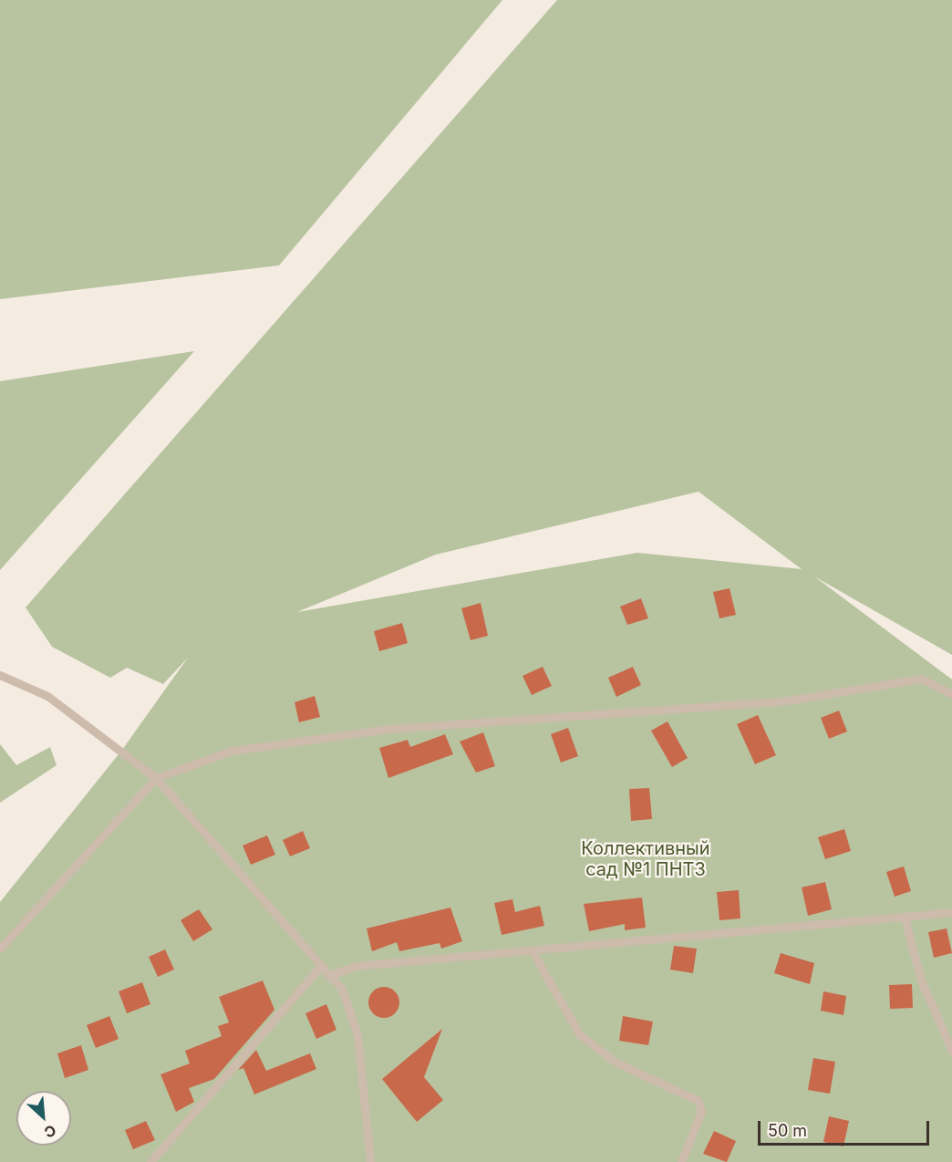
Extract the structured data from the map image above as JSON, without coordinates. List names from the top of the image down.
{
  "parks": ["Коллективный сад №1 ПНТЗ"],
  "scale_bar": "50 m",
  "north": "bottom right"
}
